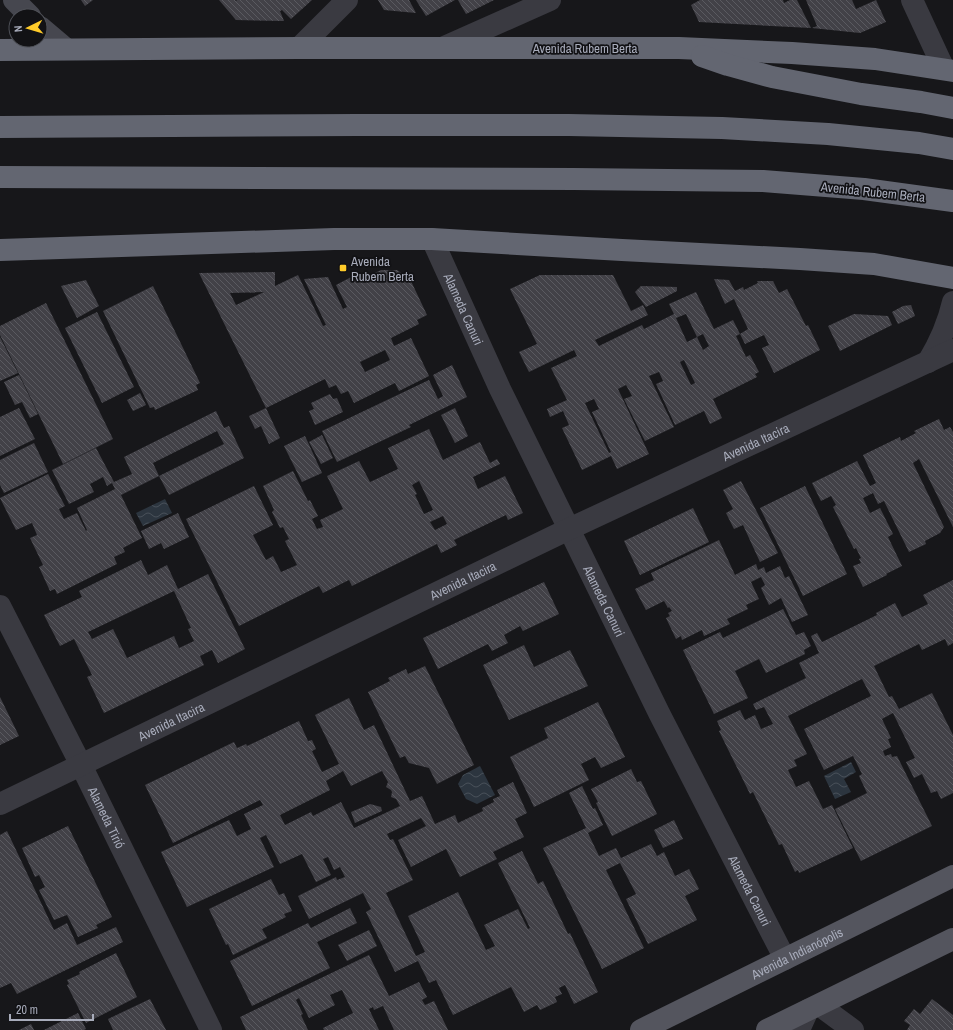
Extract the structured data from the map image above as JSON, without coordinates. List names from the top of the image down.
{
  "streets": {
    "highway": ["Avenida Rubem Berta"],
    "main road": ["Avenida Indianópolis"],
    "street": ["Alameda Canuri", "Avenida Itacira", "Alameda Tirió"]
  },
  "crossings": [
    ["Alameda Canuri", "Avenida Itacira"],
    ["Alameda Canuri", "Avenida Indianópolis"],
    ["Avenida Itacira", "Alameda Tirió"]
  ],
  "places": {
    "transit": ["Avenida Rubem Berta"]
  },
  "scale_bar": "20 m",
  "north": "left"
}
